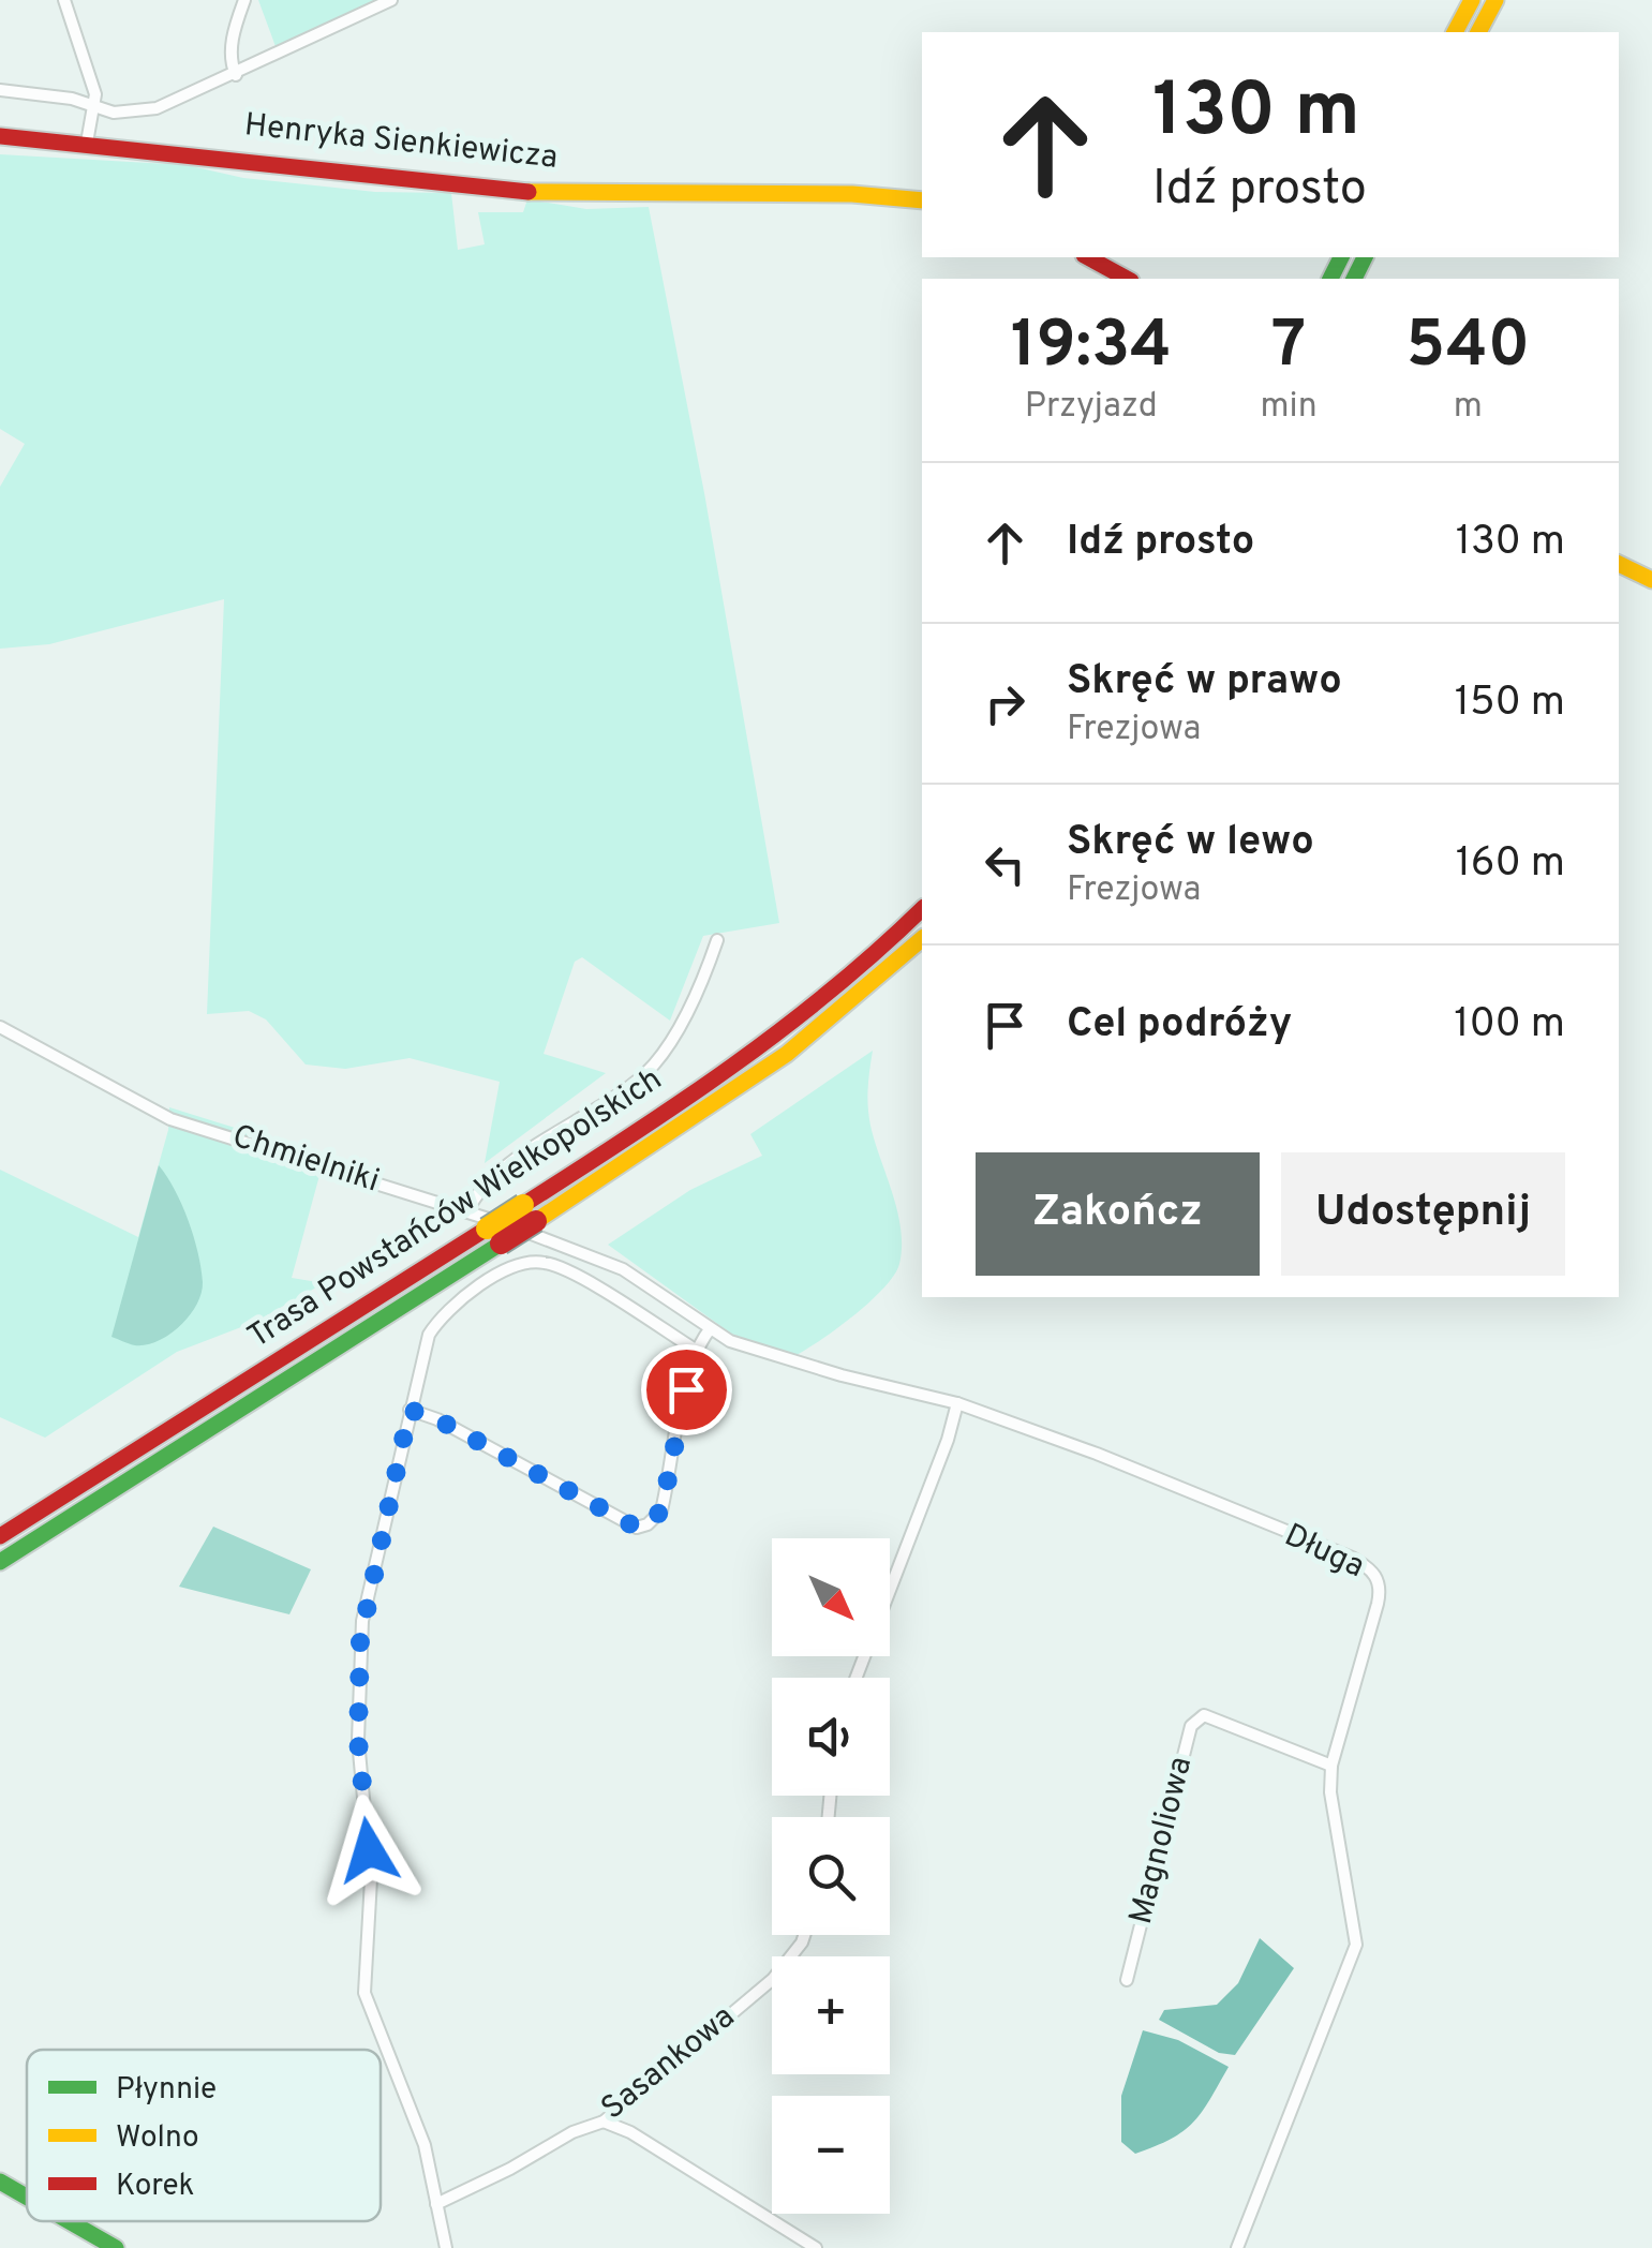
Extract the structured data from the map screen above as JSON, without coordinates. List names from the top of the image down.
{
  "streets": {
    "main road": ["Henryka Sienkiewicza", "Trasa Powstańców Wielkopolskich"],
    "street": [
      "Chmielniki",
      "Długa",
      "Magnoliowa",
      "Sasankowa"
    ]
  },
  "crossings": [
    ["Chmielniki", "Długa"],
    ["Długa", "Magnoliowa"]
  ],
  "legend": ["Płynnie", "Wolno", "Korek"],
  "north": "bottom right",
  "page": {
    "turn": ["130 m", "Idź prosto"],
    "eta": [
      "19:34",
      "Przyjazd",
      "7",
      "min",
      "540",
      "m"
    ],
    "list": [
      {
        "name": "Idź prosto",
        "value": "130 m"
      },
      {
        "name": "Skręć w prawo",
        "note": "Frezjowa",
        "value": "150 m"
      },
      {
        "name": "Skręć w lewo",
        "note": "Frezjowa",
        "value": "160 m"
      },
      {
        "name": "Cel podróży",
        "value": "100 m"
      }
    ],
    "buttons": ["Zakończ", "Udostępnij"],
    "map_buttons": ["+", "−"]
  }
}
